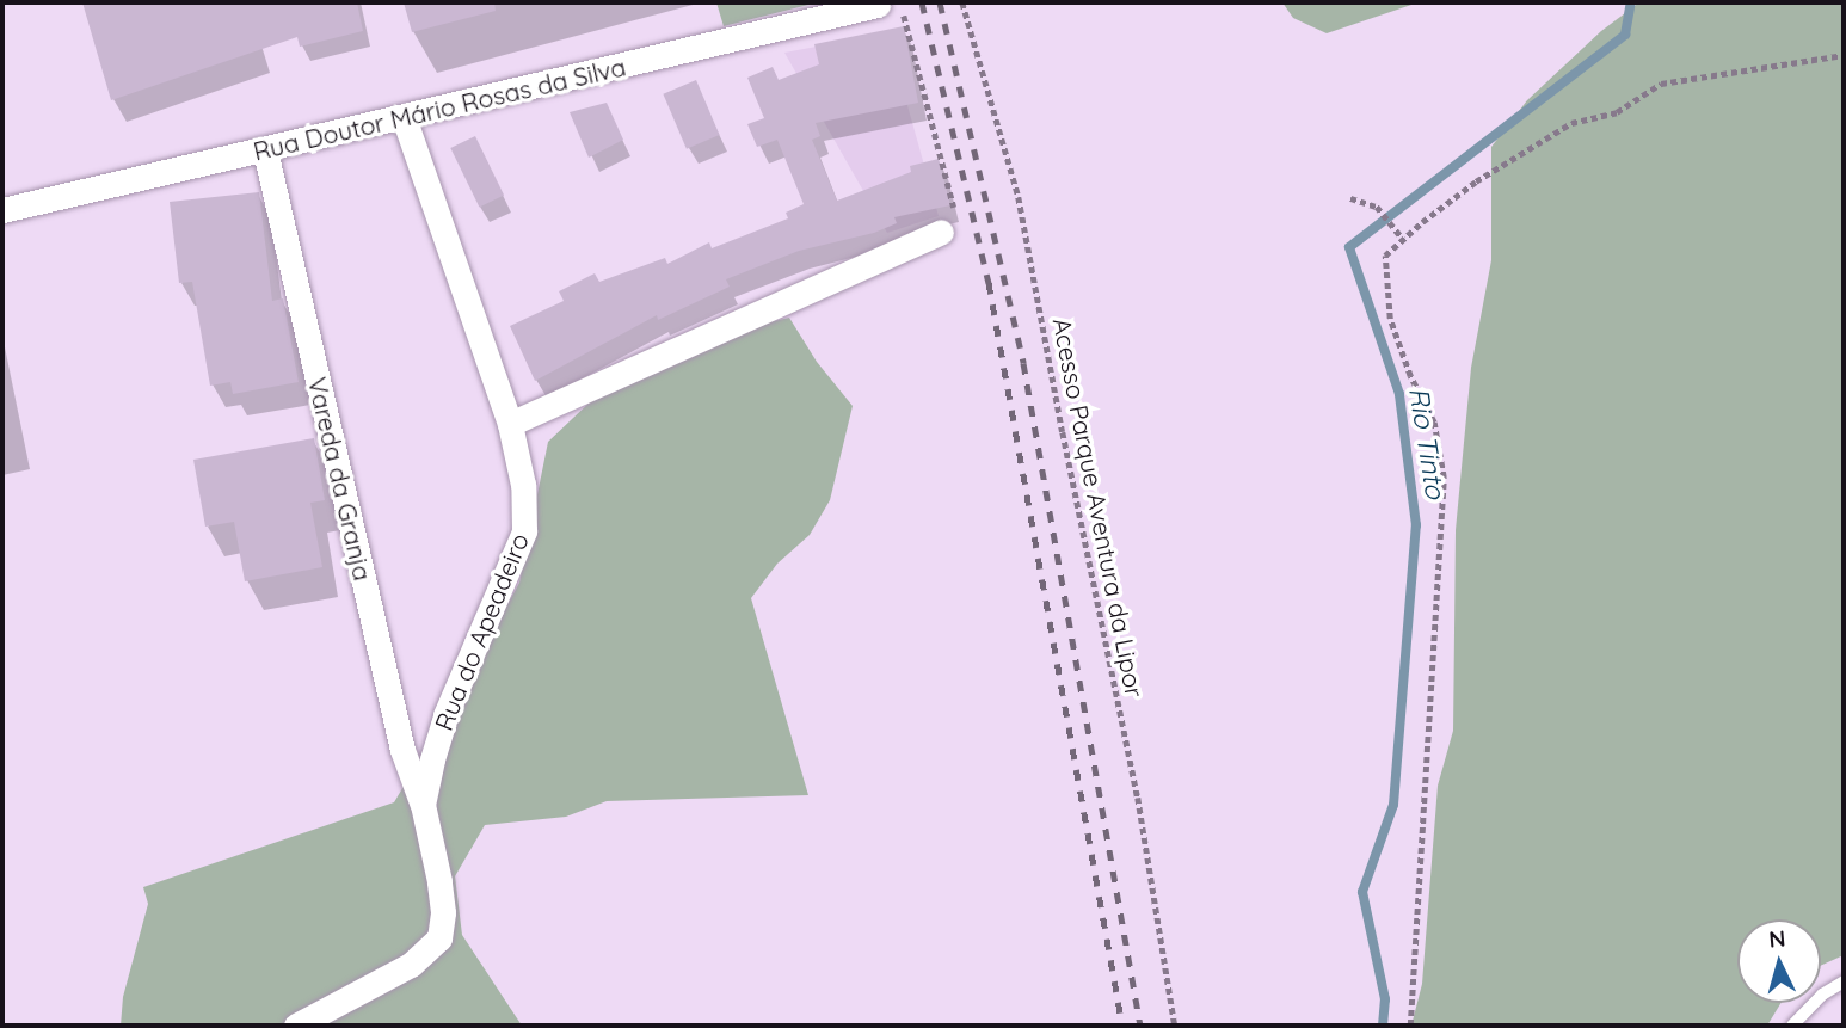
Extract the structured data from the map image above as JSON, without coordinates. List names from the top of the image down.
{
  "streets": {
    "street": ["Rua Doutor Mário Rosas da Silva", "Vareda da Granja", "Rua do Apeadeiro"],
    "path": ["Acesso Parque Aventura da Lipor"]
  },
  "crossings": [
    ["Rua Doutor Mário Rosas da Silva", "Vareda da Granja"],
    ["Rua Doutor Mário Rosas da Silva", "Rua do Apeadeiro"],
    ["Vareda da Granja", "Rua do Apeadeiro"]
  ],
  "water": ["Rio Tinto"],
  "north": "top"
}
